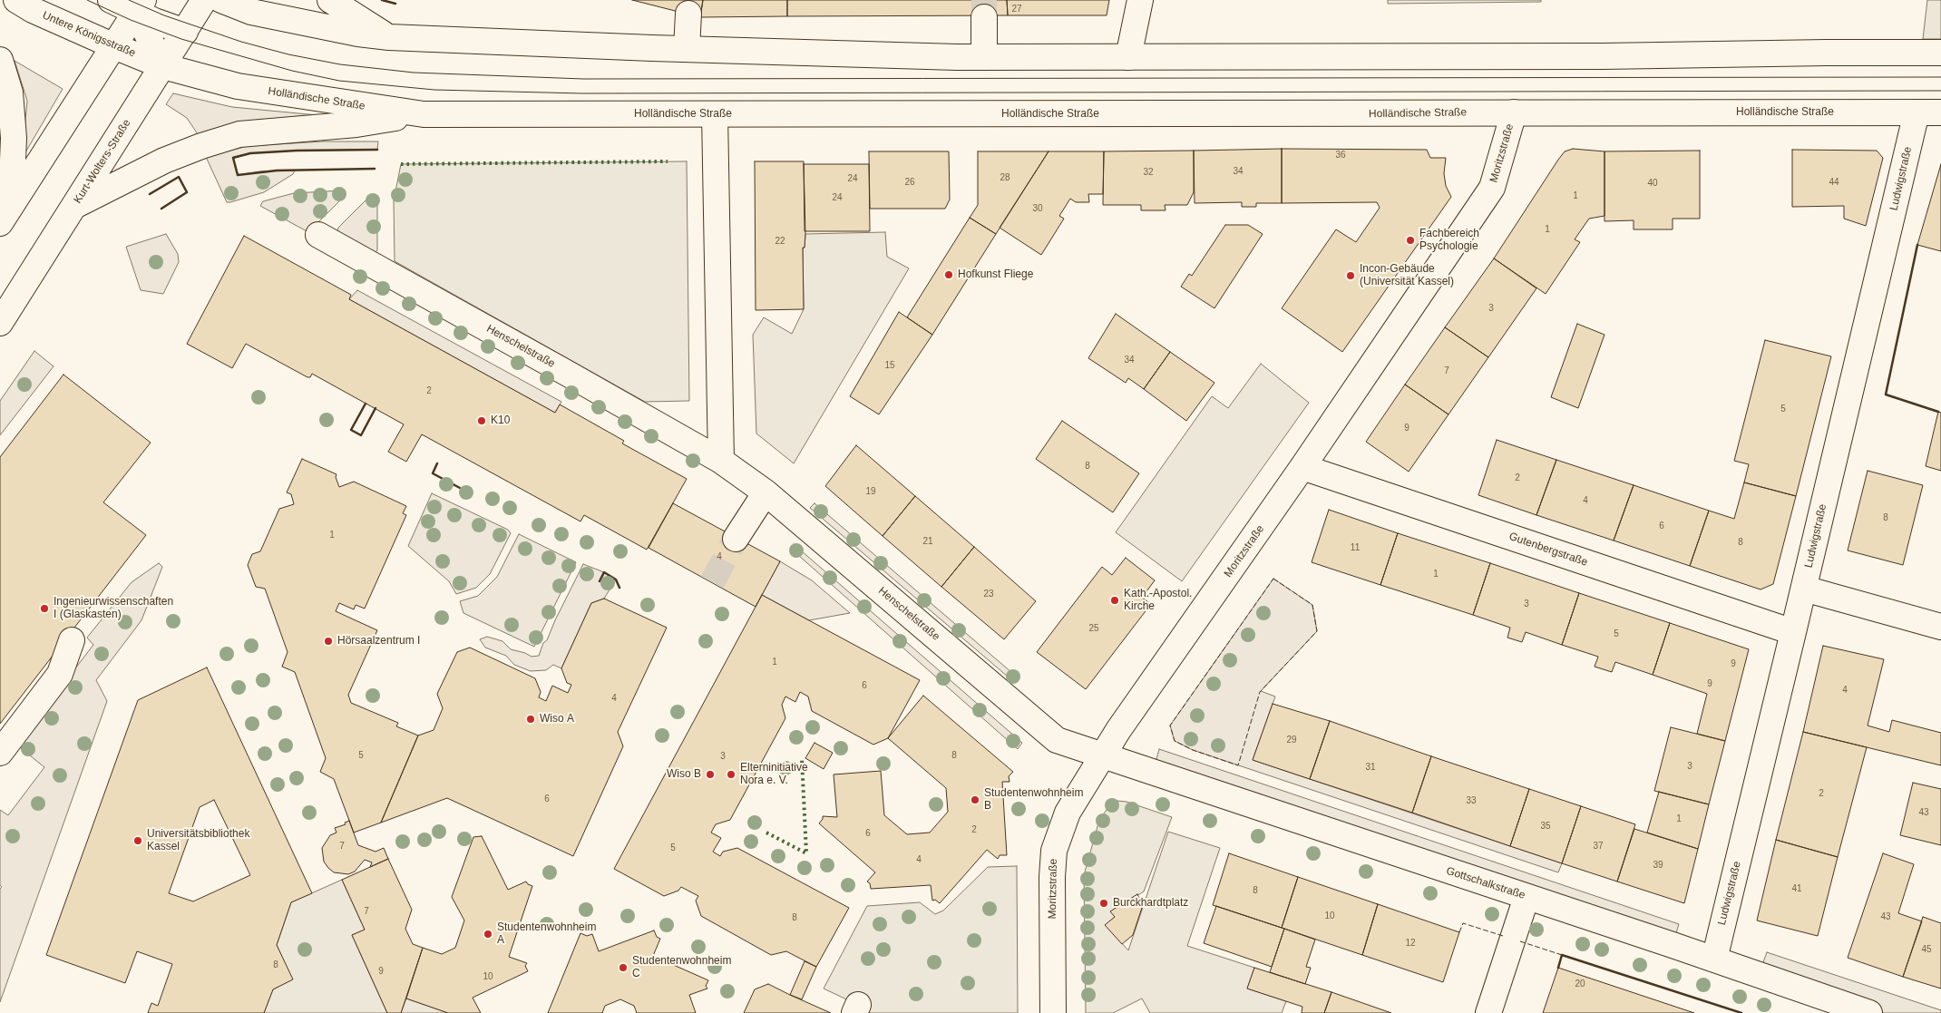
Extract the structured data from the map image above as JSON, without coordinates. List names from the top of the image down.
{
  "streets": {
    "main road": [
      "Untere Königsstraße",
      "Holländische Straße",
      "Moritzstraße",
      "Kurt-Wolters-Straße",
      "Ludwigstraße",
      "Henschelstraße",
      "Gutenbergstraße",
      "Gottschalkstraße"
    ]
  },
  "crossings": [
    ["Untere Königsstraße", "Holländische Straße"],
    ["Untere Königsstraße", "Kurt-Wolters-Straße"],
    ["Holländische Straße", "Moritzstraße"],
    ["Holländische Straße", "Kurt-Wolters-Straße"],
    ["Holländische Straße", "Ludwigstraße"],
    ["Moritzstraße", "Henschelstraße"],
    ["Moritzstraße", "Gutenbergstraße"],
    ["Moritzstraße", "Gottschalkstraße"],
    ["Ludwigstraße", "Gutenbergstraße"],
    ["Ludwigstraße", "Gottschalkstraße"],
    ["Henschelstraße", "Gottschalkstraße"]
  ],
  "places": [
    "Fachbereich Psychologie",
    "Hofkunst Fliege",
    "Incon-Gebäude (Universität Kassel)",
    "K10",
    "Kath.-Apostol. Kirche",
    "Ingenieurwissenschaften I (Glaskasten)",
    "Hörsaalzentrum I",
    "Wiso A",
    "Wiso B",
    "Elterninitiative Nora e. V.",
    "Studentenwohnheim B",
    "Universitätsbibliothek Kassel",
    "Burckhardtplatz",
    "Studentenwohnheim A",
    "Studentenwohnheim C"
  ],
  "house_numbers": [
    "27",
    "36",
    "34",
    "32",
    "28",
    "24",
    "26",
    "44",
    "40",
    "1",
    "24",
    "30",
    "1",
    "22",
    "3",
    "34",
    "15",
    "7",
    "2",
    "5",
    "9",
    "8",
    "2",
    "19",
    "4",
    "8",
    "6",
    "1",
    "21",
    "8",
    "11",
    "4",
    "1",
    "23",
    "3",
    "25",
    "5",
    "1",
    "9",
    "9",
    "6",
    "4",
    "4",
    "29",
    "5",
    "8",
    "3",
    "3",
    "31",
    "2",
    "6",
    "33",
    "43",
    "1",
    "35",
    "2",
    "6",
    "7",
    "37",
    "5",
    "4",
    "39",
    "41",
    "8",
    "7",
    "10",
    "43",
    "8",
    "12",
    "45",
    "8",
    "9",
    "10",
    "20"
  ]
}
